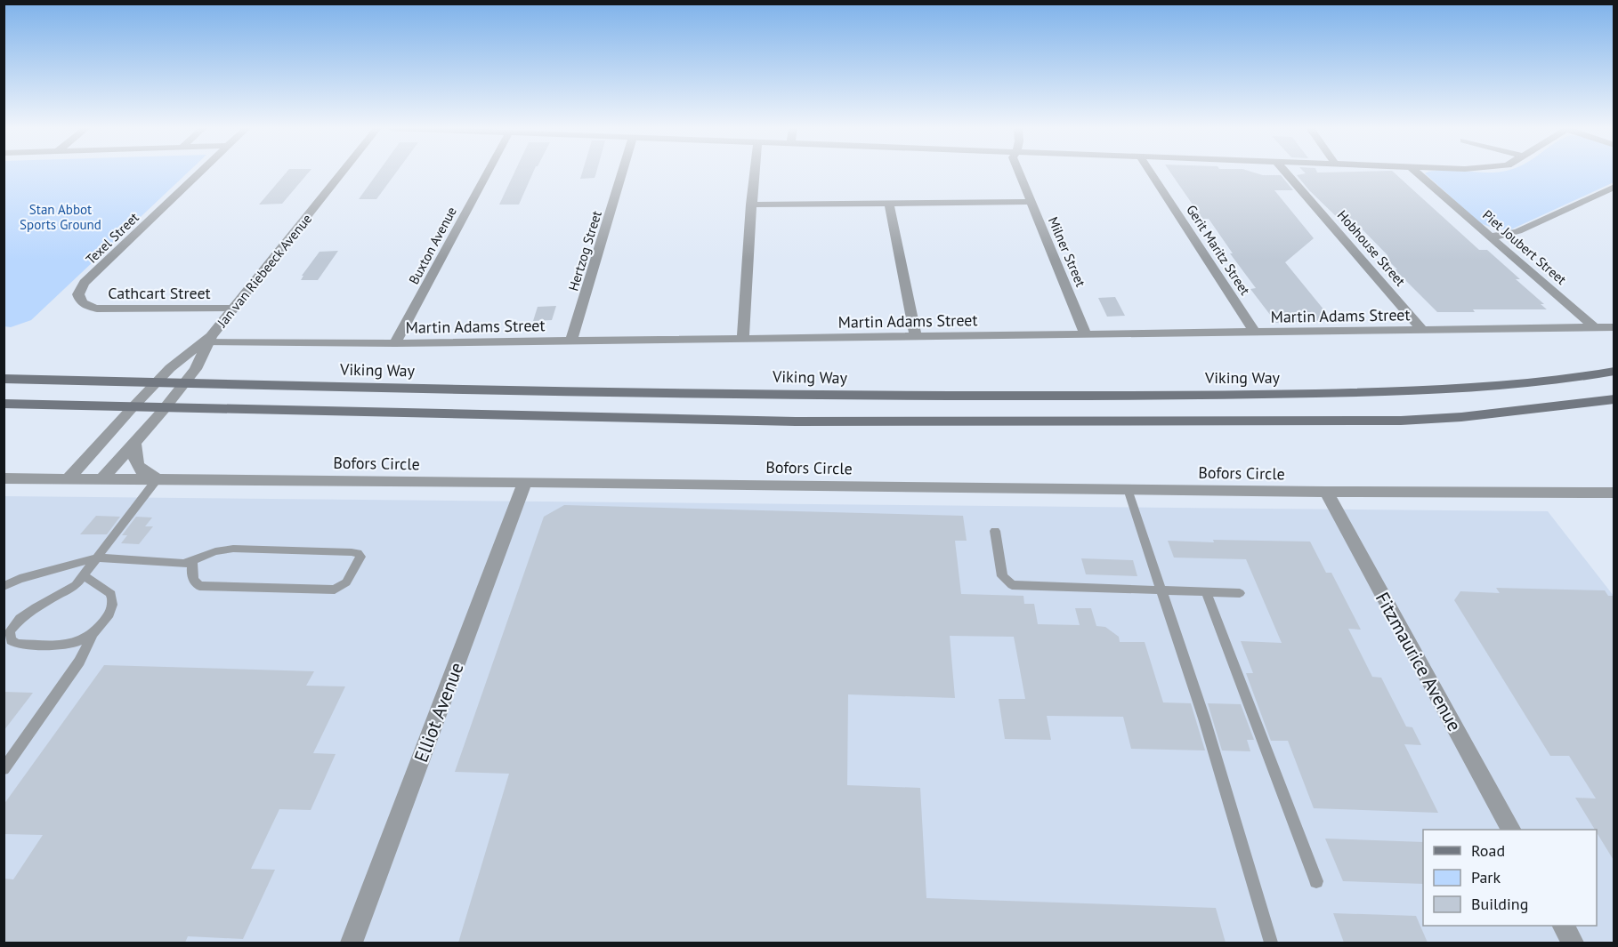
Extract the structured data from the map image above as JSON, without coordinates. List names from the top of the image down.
{
  "streets": {
    "main road": ["Viking Way"],
    "street": [
      "Texel Street",
      "Buxton Avenue",
      "Piet Joubert Street",
      "Hobhouse Street",
      "Gerit Maritz Street",
      "Hertzog Street",
      "Milner Street",
      "Jan van Riebeeck Avenue",
      "Cathcart Street",
      "Martin Adams Street",
      "Bofors Circle",
      "Fitzmaurice Avenue",
      "Elliot Avenue"
    ]
  },
  "crossings": [
    ["Texel Street", "Cathcart Street"],
    ["Buxton Avenue", "Martin Adams Street"],
    ["Piet Joubert Street", "Martin Adams Street"],
    ["Hobhouse Street", "Martin Adams Street"],
    ["Gerit Maritz Street", "Martin Adams Street"],
    ["Hertzog Street", "Martin Adams Street"],
    ["Milner Street", "Martin Adams Street"],
    ["Jan van Riebeeck Avenue", "Cathcart Street"],
    ["Jan van Riebeeck Avenue", "Martin Adams Street"],
    ["Jan van Riebeeck Avenue", "Viking Way"],
    ["Jan van Riebeeck Avenue", "Bofors Circle"],
    ["Bofors Circle", "Fitzmaurice Avenue"],
    ["Bofors Circle", "Elliot Avenue"]
  ],
  "parks": ["Stan Abbot Sports Ground"],
  "legend": ["Road", "Park", "Building"]
}
